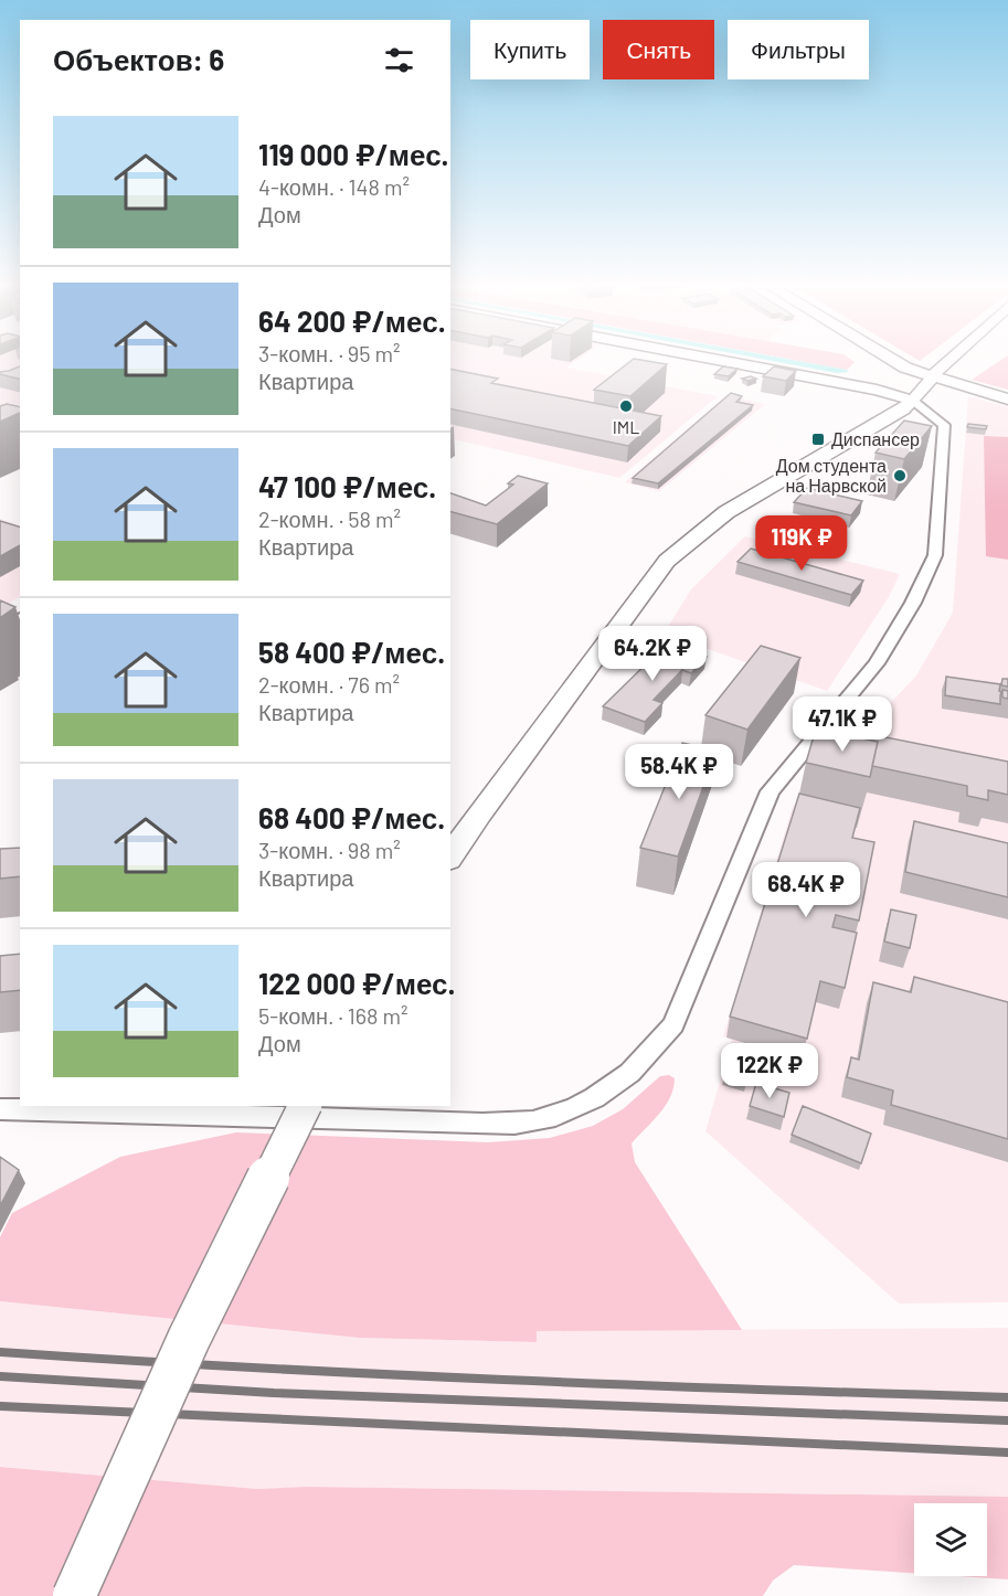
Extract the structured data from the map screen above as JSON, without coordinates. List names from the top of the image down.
{
  "places": {
    "other": ["IML", "Дом студента на Нарвской"],
    "transit": ["Диспансер"]
  },
  "page": {
    "chip": ["Купить", "Снять", "Фильтры"],
    "heading": "Объектов: 6",
    "list": [
      {
        "name": "119 000 ₽/мес.",
        "note": "4-комн. · 148 m² · Дом"
      },
      {
        "name": "64 200 ₽/мес.",
        "note": "3-комн. · 95 m² · Квартира"
      },
      {
        "name": "47 100 ₽/мес.",
        "note": "2-комн. · 58 m² · Квартира"
      },
      {
        "name": "58 400 ₽/мес.",
        "note": "2-комн. · 76 m² · Квартира"
      },
      {
        "name": "68 400 ₽/мес.",
        "note": "3-комн. · 98 m² · Квартира"
      },
      {
        "name": "122 000 ₽/мес.",
        "note": "5-комн. · 168 m² · Дом"
      }
    ],
    "price": [
      "119K ₽",
      "64.2K ₽",
      "47.1K ₽",
      "58.4K ₽",
      "68.4K ₽",
      "122K ₽"
    ]
  }
}
